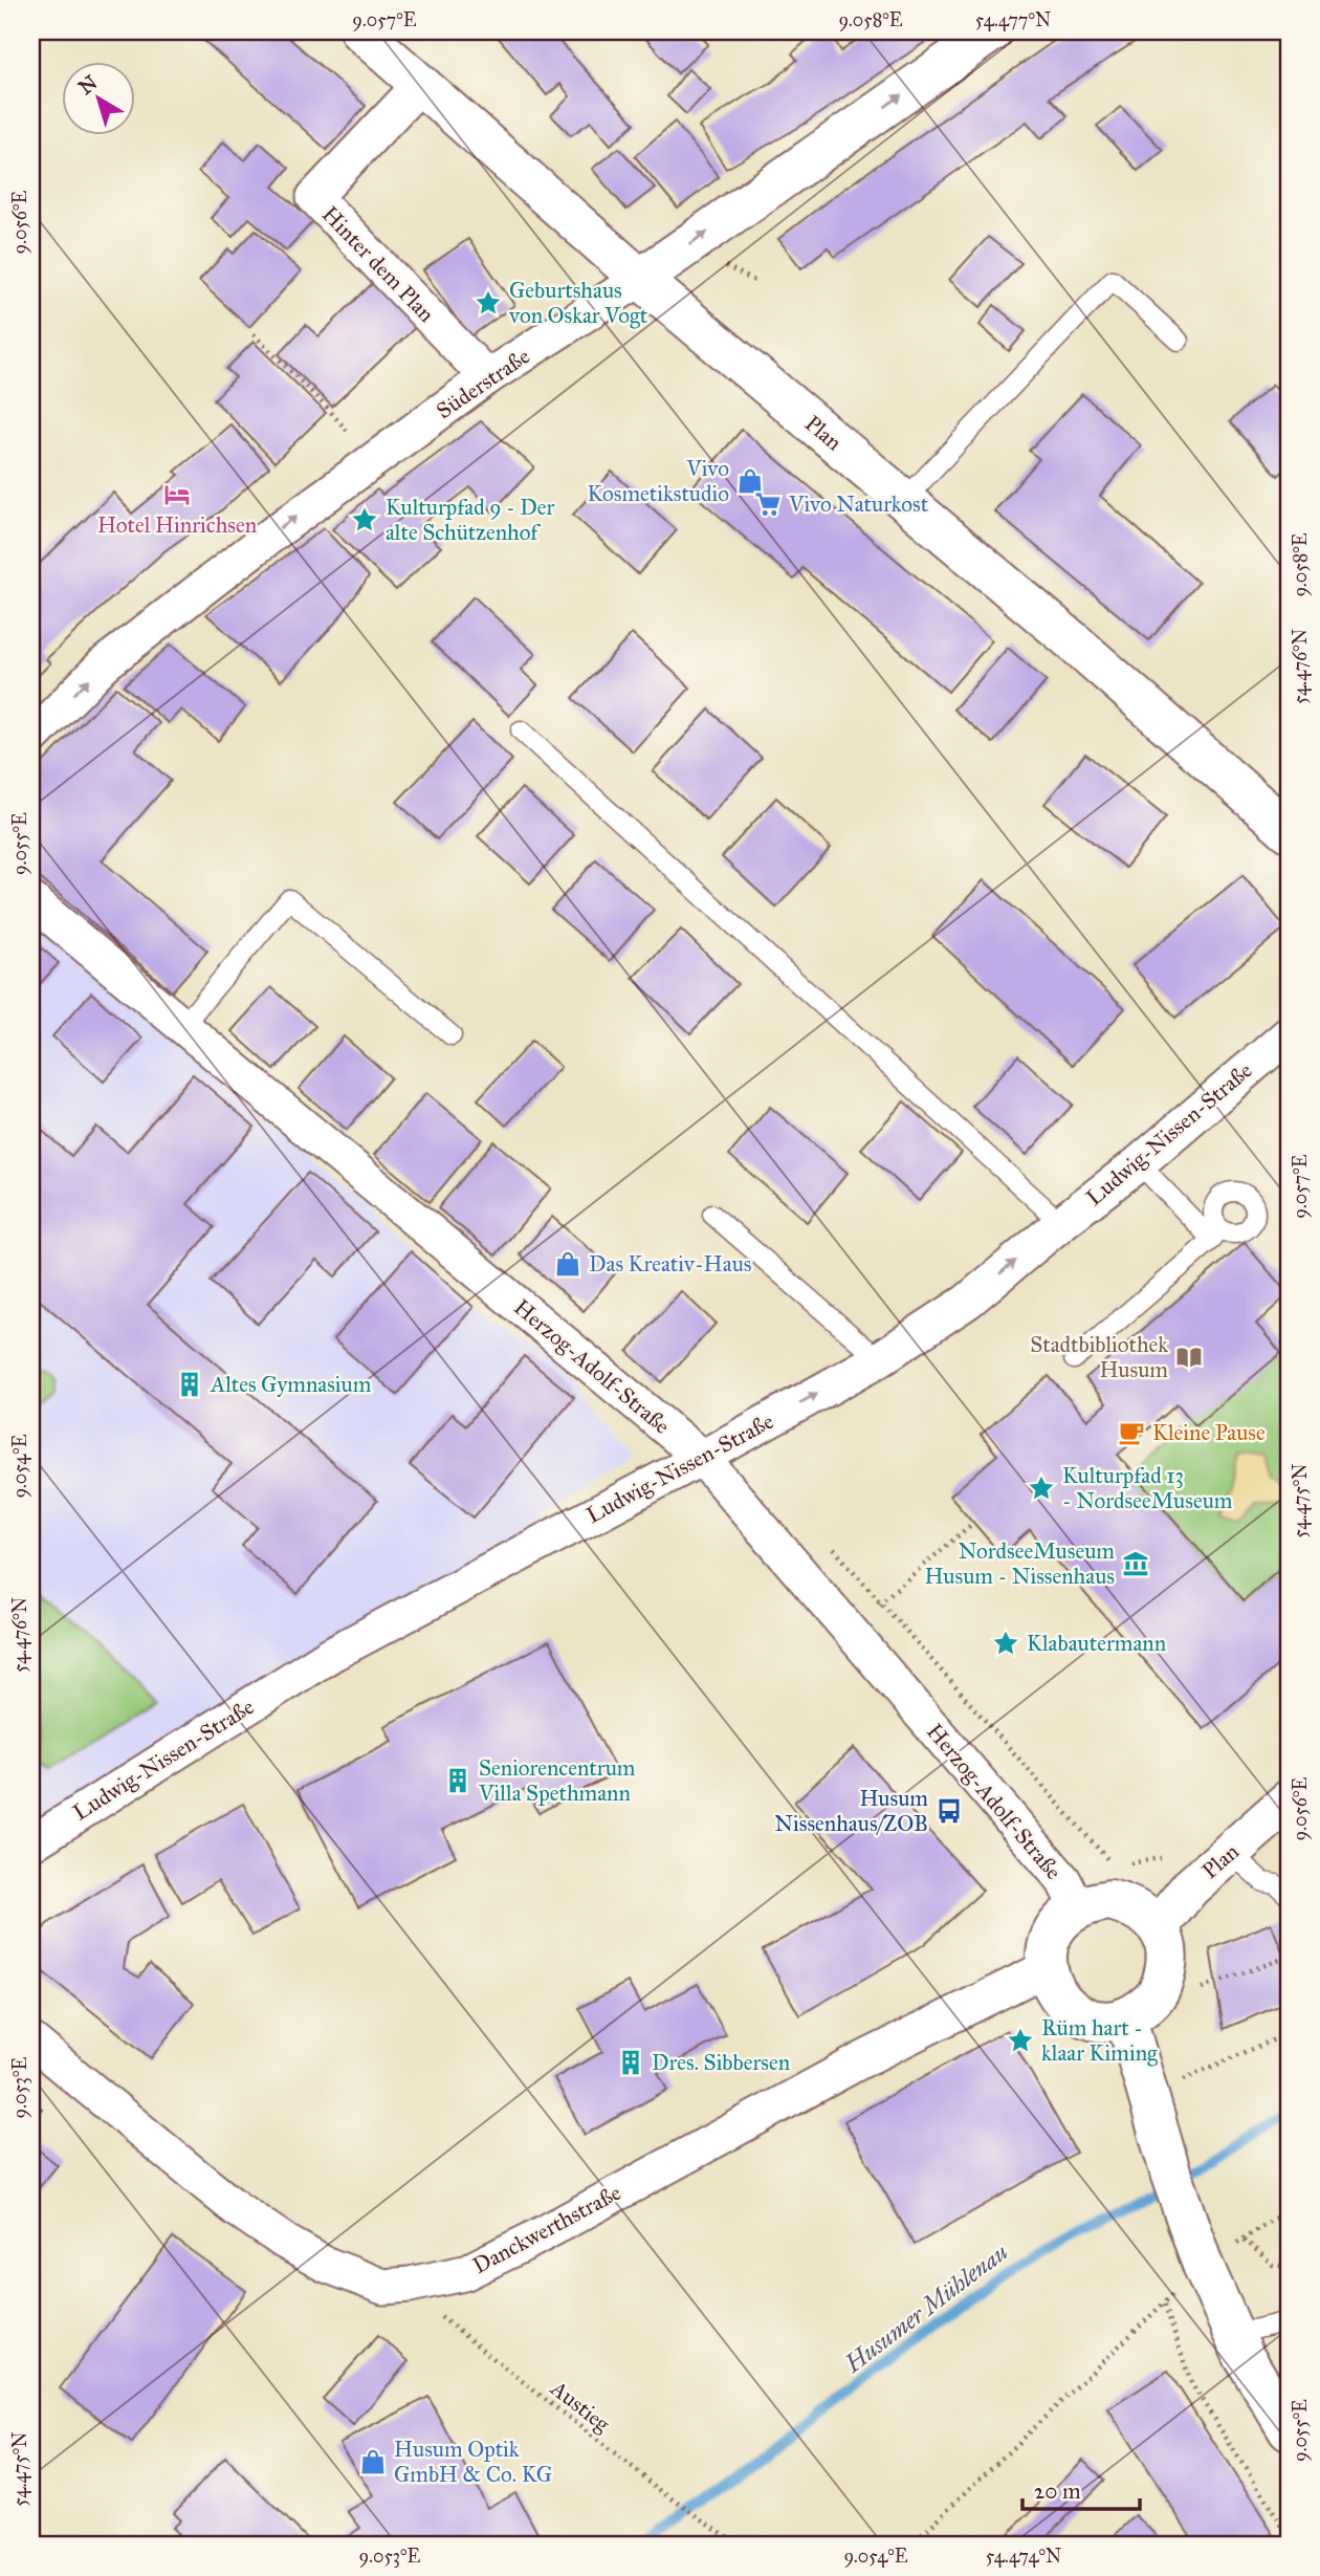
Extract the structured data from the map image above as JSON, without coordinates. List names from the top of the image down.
{
  "streets": {
    "main road": ["Süderstraße", "Plan"],
    "street": [
      "Hinter dem Plan",
      "Ludwig-Nissen-Straße",
      "Herzog-Adolf-Straße",
      "Danckwerthstraße"
    ],
    "path": ["Austieg"]
  },
  "crossings": [
    ["Hinter dem Plan", "Süderstraße"],
    ["Hinter dem Plan", "Plan"],
    ["Süderstraße", "Plan"],
    ["Plan", "Herzog-Adolf-Straße"],
    ["Plan", "Danckwerthstraße"],
    ["Ludwig-Nissen-Straße", "Herzog-Adolf-Straße"],
    ["Herzog-Adolf-Straße", "Danckwerthstraße"],
    ["Danckwerthstraße", "Austieg"]
  ],
  "one_way": ["Süderstraße"],
  "water": ["Husumer Mühlenau"],
  "places": {
    "place": [
      "Geburtshaus von Oskar Vogt",
      "Kulturpfad 9 - Der alte Schützenhof",
      "Kulturpfad 13 - NordseeMuseum",
      "Klabautermann",
      "Rüm hart - klaar Kiming"
    ],
    "shop": ["Vivo Kosmetikstudio", "Das Kreativ-Haus", "Husum Optik GmbH & Co. KG"],
    "hotel": ["Hotel Hinrichsen"],
    "supermarket": ["Vivo Naturkost"],
    "library": ["Stadtbibliothek Husum"],
    "building": ["Altes Gymnasium", "Seniorencentrum Villa Spethmann", "Dres. Sibbersen"],
    "cafe": ["Kleine Pause"],
    "museum": ["NordseeMuseum Husum - Nissenhaus"],
    "bus stop": ["Husum Nissenhaus/ZOB"]
  },
  "scale_bar": "20 m",
  "north": "top left",
  "coordinates": [
    "9.057°E",
    "9.058°E",
    "54.477°N",
    "9.056°E",
    "54.476°N",
    "9.055°E",
    "9.054°E",
    "54.475°N",
    "9.053°E",
    "54.474°N"
  ]
}
